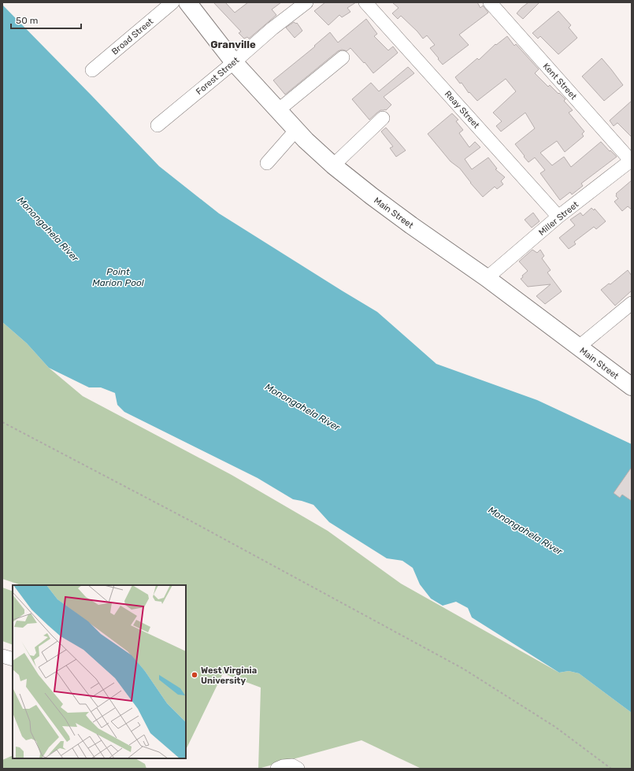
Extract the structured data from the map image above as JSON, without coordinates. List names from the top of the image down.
{
  "streets": {
    "main road": ["Main Street"],
    "street": [
      "Broad Street",
      "Forest Street",
      "Kent Street",
      "Reay Street",
      "Miller Street"
    ]
  },
  "crossings": [
    ["Forest Street", "Main Street"],
    ["Kent Street", "Miller Street"],
    ["Reay Street", "Miller Street"],
    ["Main Street", "Miller Street"]
  ],
  "districts": ["Granville"],
  "water": ["Monongahela River", "Point Marion Pool"],
  "places": ["West Virginia University"],
  "scale_bar": "50 m"
}
